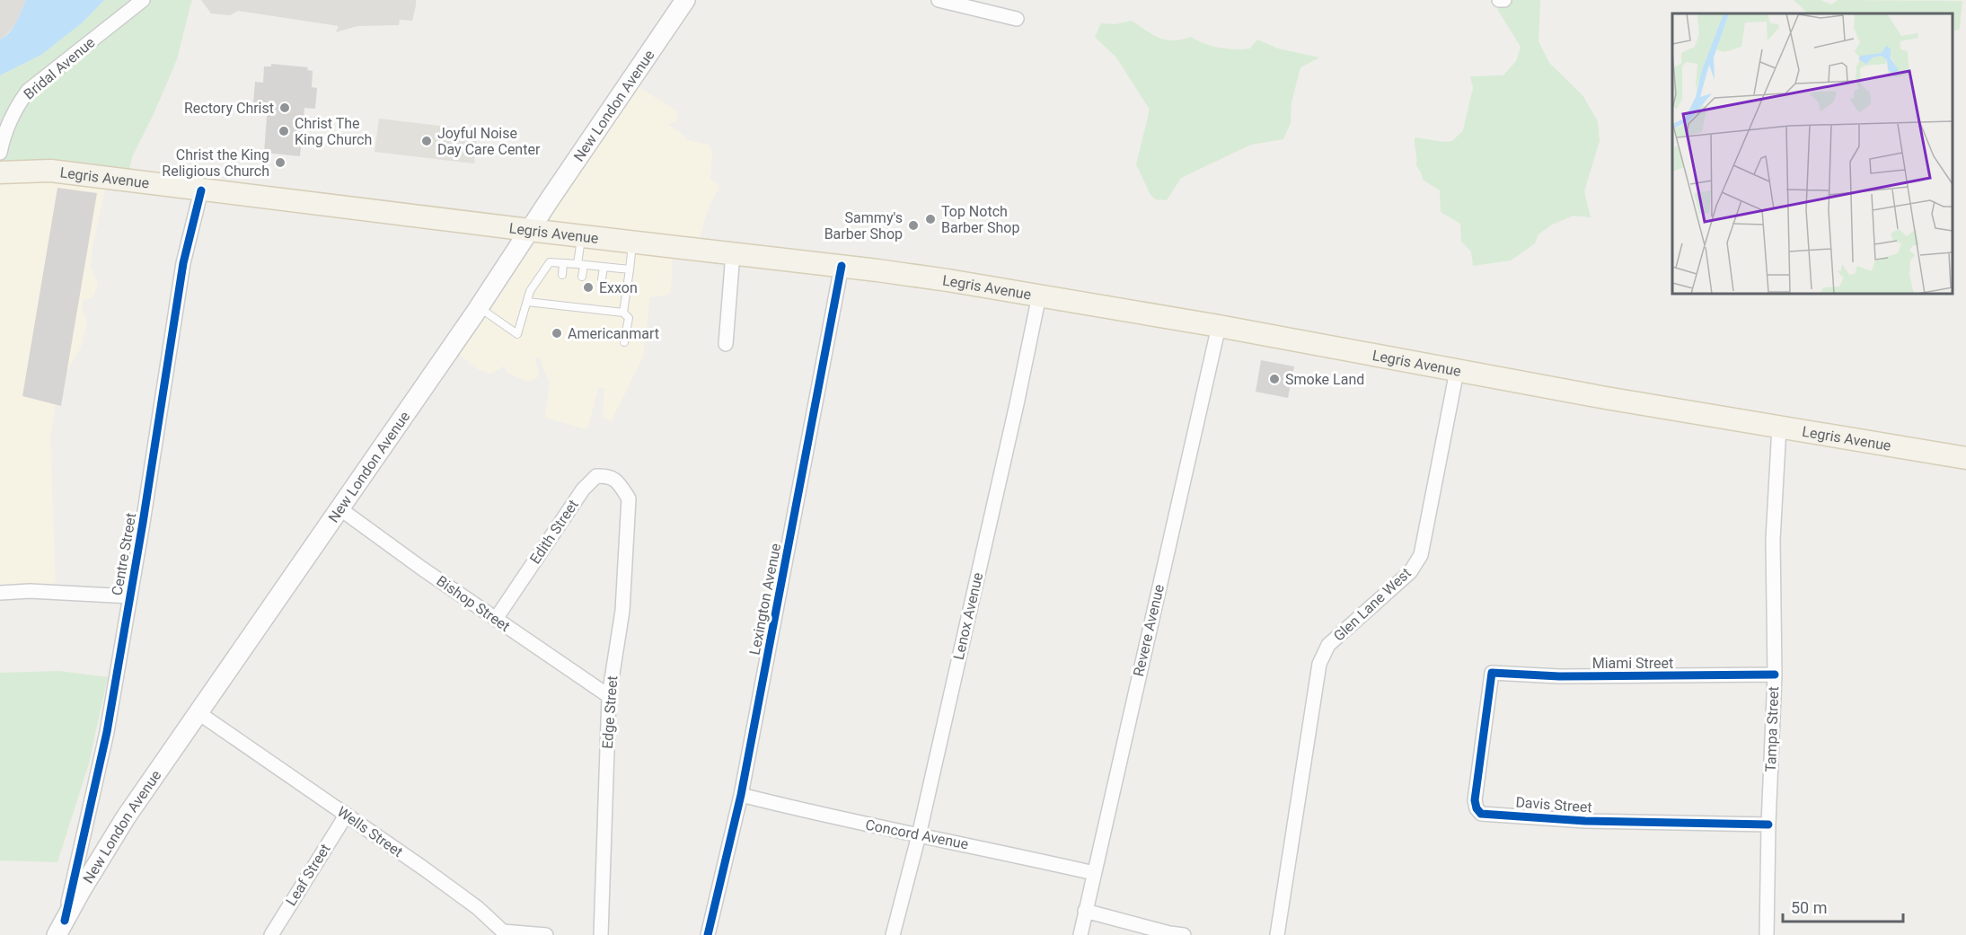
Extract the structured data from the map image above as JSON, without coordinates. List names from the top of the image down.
{
  "streets": {
    "main road": ["New London Avenue", "Legris Avenue"],
    "street": [
      "Bridal Avenue",
      "Edith Street",
      "Centre Street",
      "Lexington Avenue",
      "Bishop Street",
      "Glen Lane West",
      "Lenox Avenue",
      "Revere Avenue",
      "Miami Street",
      "Edge Street",
      "Tampa Street",
      "Davis Street",
      "Wells Street",
      "Concord Avenue",
      "Leaf Street"
    ]
  },
  "crossings": [
    ["New London Avenue", "Legris Avenue"],
    ["New London Avenue", "Centre Street"],
    ["New London Avenue", "Bishop Street"],
    ["New London Avenue", "Wells Street"],
    ["Legris Avenue", "Centre Street"],
    ["Legris Avenue", "Lexington Avenue"],
    ["Legris Avenue", "Glen Lane West"],
    ["Legris Avenue", "Lenox Avenue"],
    ["Legris Avenue", "Revere Avenue"],
    ["Legris Avenue", "Tampa Street"],
    ["Edith Street", "Bishop Street"],
    ["Edith Street", "Edge Street"],
    ["Lexington Avenue", "Concord Avenue"],
    ["Bishop Street", "Edge Street"],
    ["Lenox Avenue", "Concord Avenue"],
    ["Revere Avenue", "Concord Avenue"],
    ["Miami Street", "Tampa Street"],
    ["Miami Street", "Davis Street"],
    ["Tampa Street", "Davis Street"],
    ["Wells Street", "Leaf Street"]
  ],
  "places": [
    "Rectory Christ",
    "Christ The King Church",
    "Joyful Noise Day Care Center",
    "Christ the King Religious Church",
    "Top Notch Barber Shop",
    "Sammy's Barber Shop",
    "Exxon",
    "Americanmart",
    "Smoke Land"
  ],
  "scale_bar": "50 m"
}
